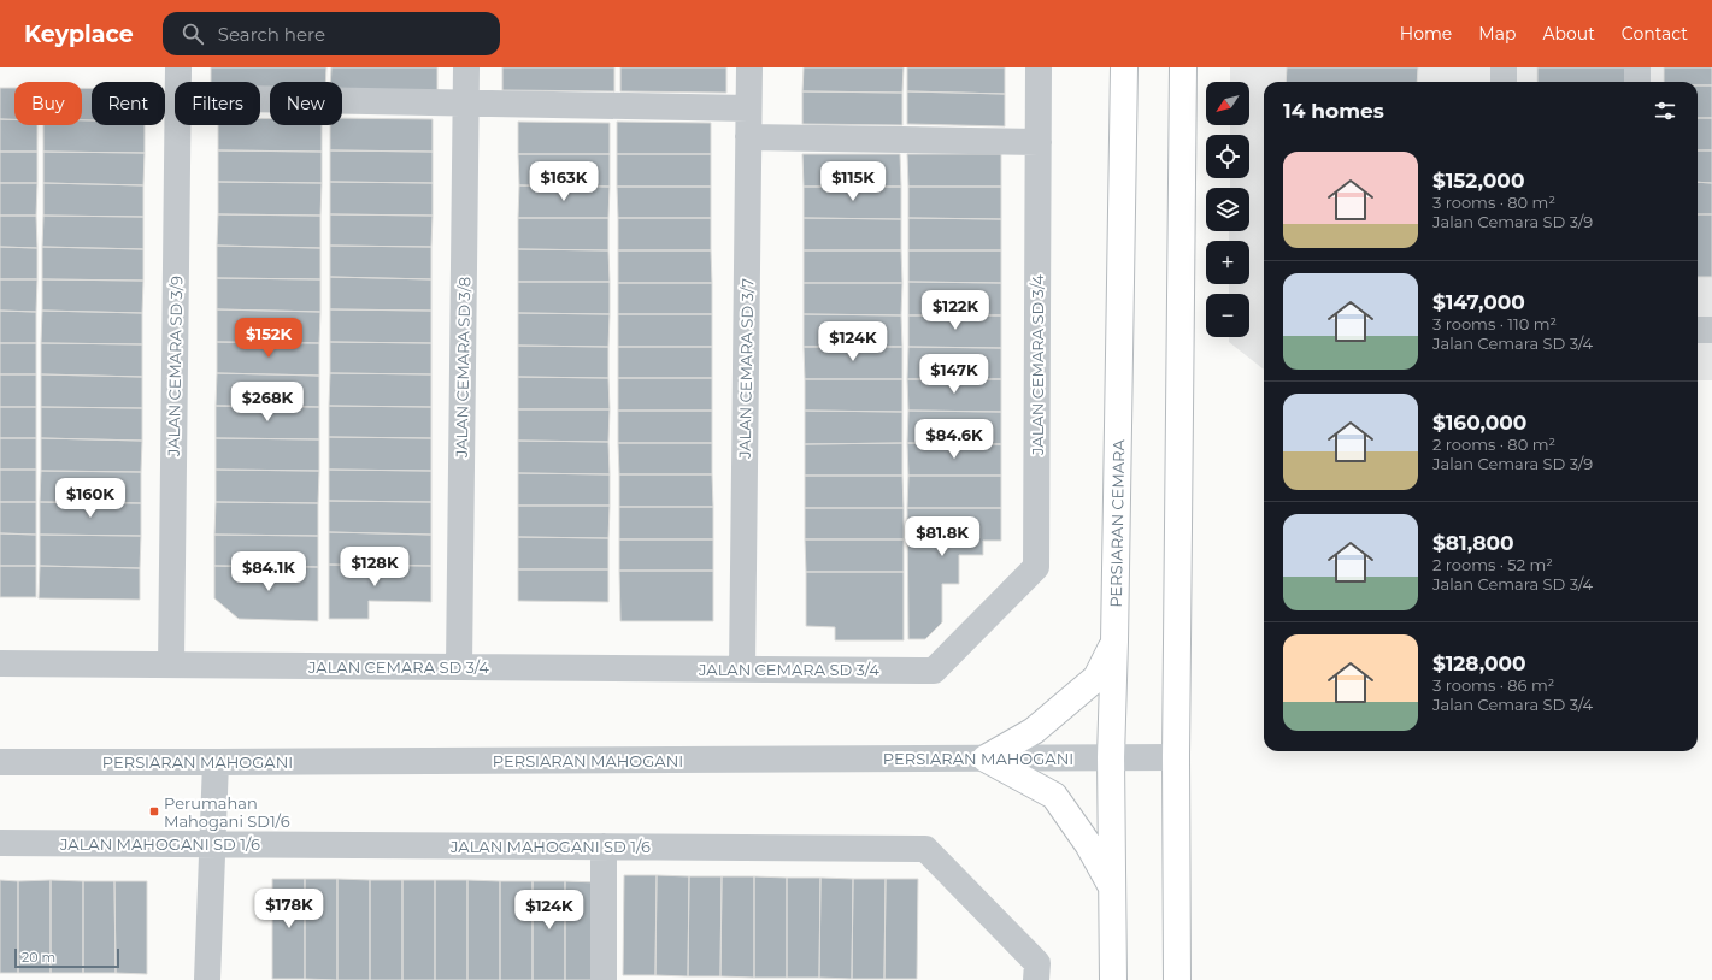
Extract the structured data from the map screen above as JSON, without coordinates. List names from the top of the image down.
{
  "streets": {
    "main road": ["PERSIARAN CEMARA"],
    "street": [
      "JALAN CEMARA SD 3/4",
      "JALAN CEMARA SD 3/9",
      "JALAN CEMARA SD 3/8",
      "JALAN CEMARA SD 3/7",
      "PERSIARAN MAHOGANI",
      "JALAN MAHOGANI SD 1/6"
    ]
  },
  "crossings": [
    ["JALAN CEMARA SD 3/4", "JALAN CEMARA SD 3/9"],
    ["JALAN CEMARA SD 3/4", "JALAN CEMARA SD 3/8"],
    ["JALAN CEMARA SD 3/4", "JALAN CEMARA SD 3/7"],
    ["PERSIARAN CEMARA", "PERSIARAN MAHOGANI"]
  ],
  "places": {
    "transit": ["Perumahan Mahogani SD1/6"]
  },
  "scale_bar": "20 m",
  "north": "bottom left",
  "page": {
    "header": "Keyplace",
    "search": "Search here",
    "nav": [
      "Home",
      "Map",
      "About",
      "Contact"
    ],
    "map_buttons": ["+", "−"],
    "chip": [
      "Buy",
      "Rent",
      "Filters",
      "New"
    ],
    "heading": "14 homes",
    "list": [
      {
        "name": "$152,000",
        "note": "3 rooms · 80 m² · Jalan Cemara SD 3/9"
      },
      {
        "name": "$147,000",
        "note": "3 rooms · 110 m² · Jalan Cemara SD 3/4"
      },
      {
        "name": "$160,000",
        "note": "2 rooms · 80 m² · Jalan Cemara SD 3/9"
      },
      {
        "name": "$81,800",
        "note": "2 rooms · 52 m² · Jalan Cemara SD 3/4"
      },
      {
        "name": "$128,000",
        "note": "3 rooms · 86 m² · Jalan Cemara SD 3/4"
      }
    ],
    "price": [
      "$163K",
      "$115K",
      "$122K",
      "$152K",
      "$124K",
      "$147K",
      "$268K",
      "$84.6K",
      "$160K",
      "$81.8K",
      "$128K",
      "$84.1K",
      "$178K",
      "$124K"
    ],
    "scale": "20 m"
  }
}
